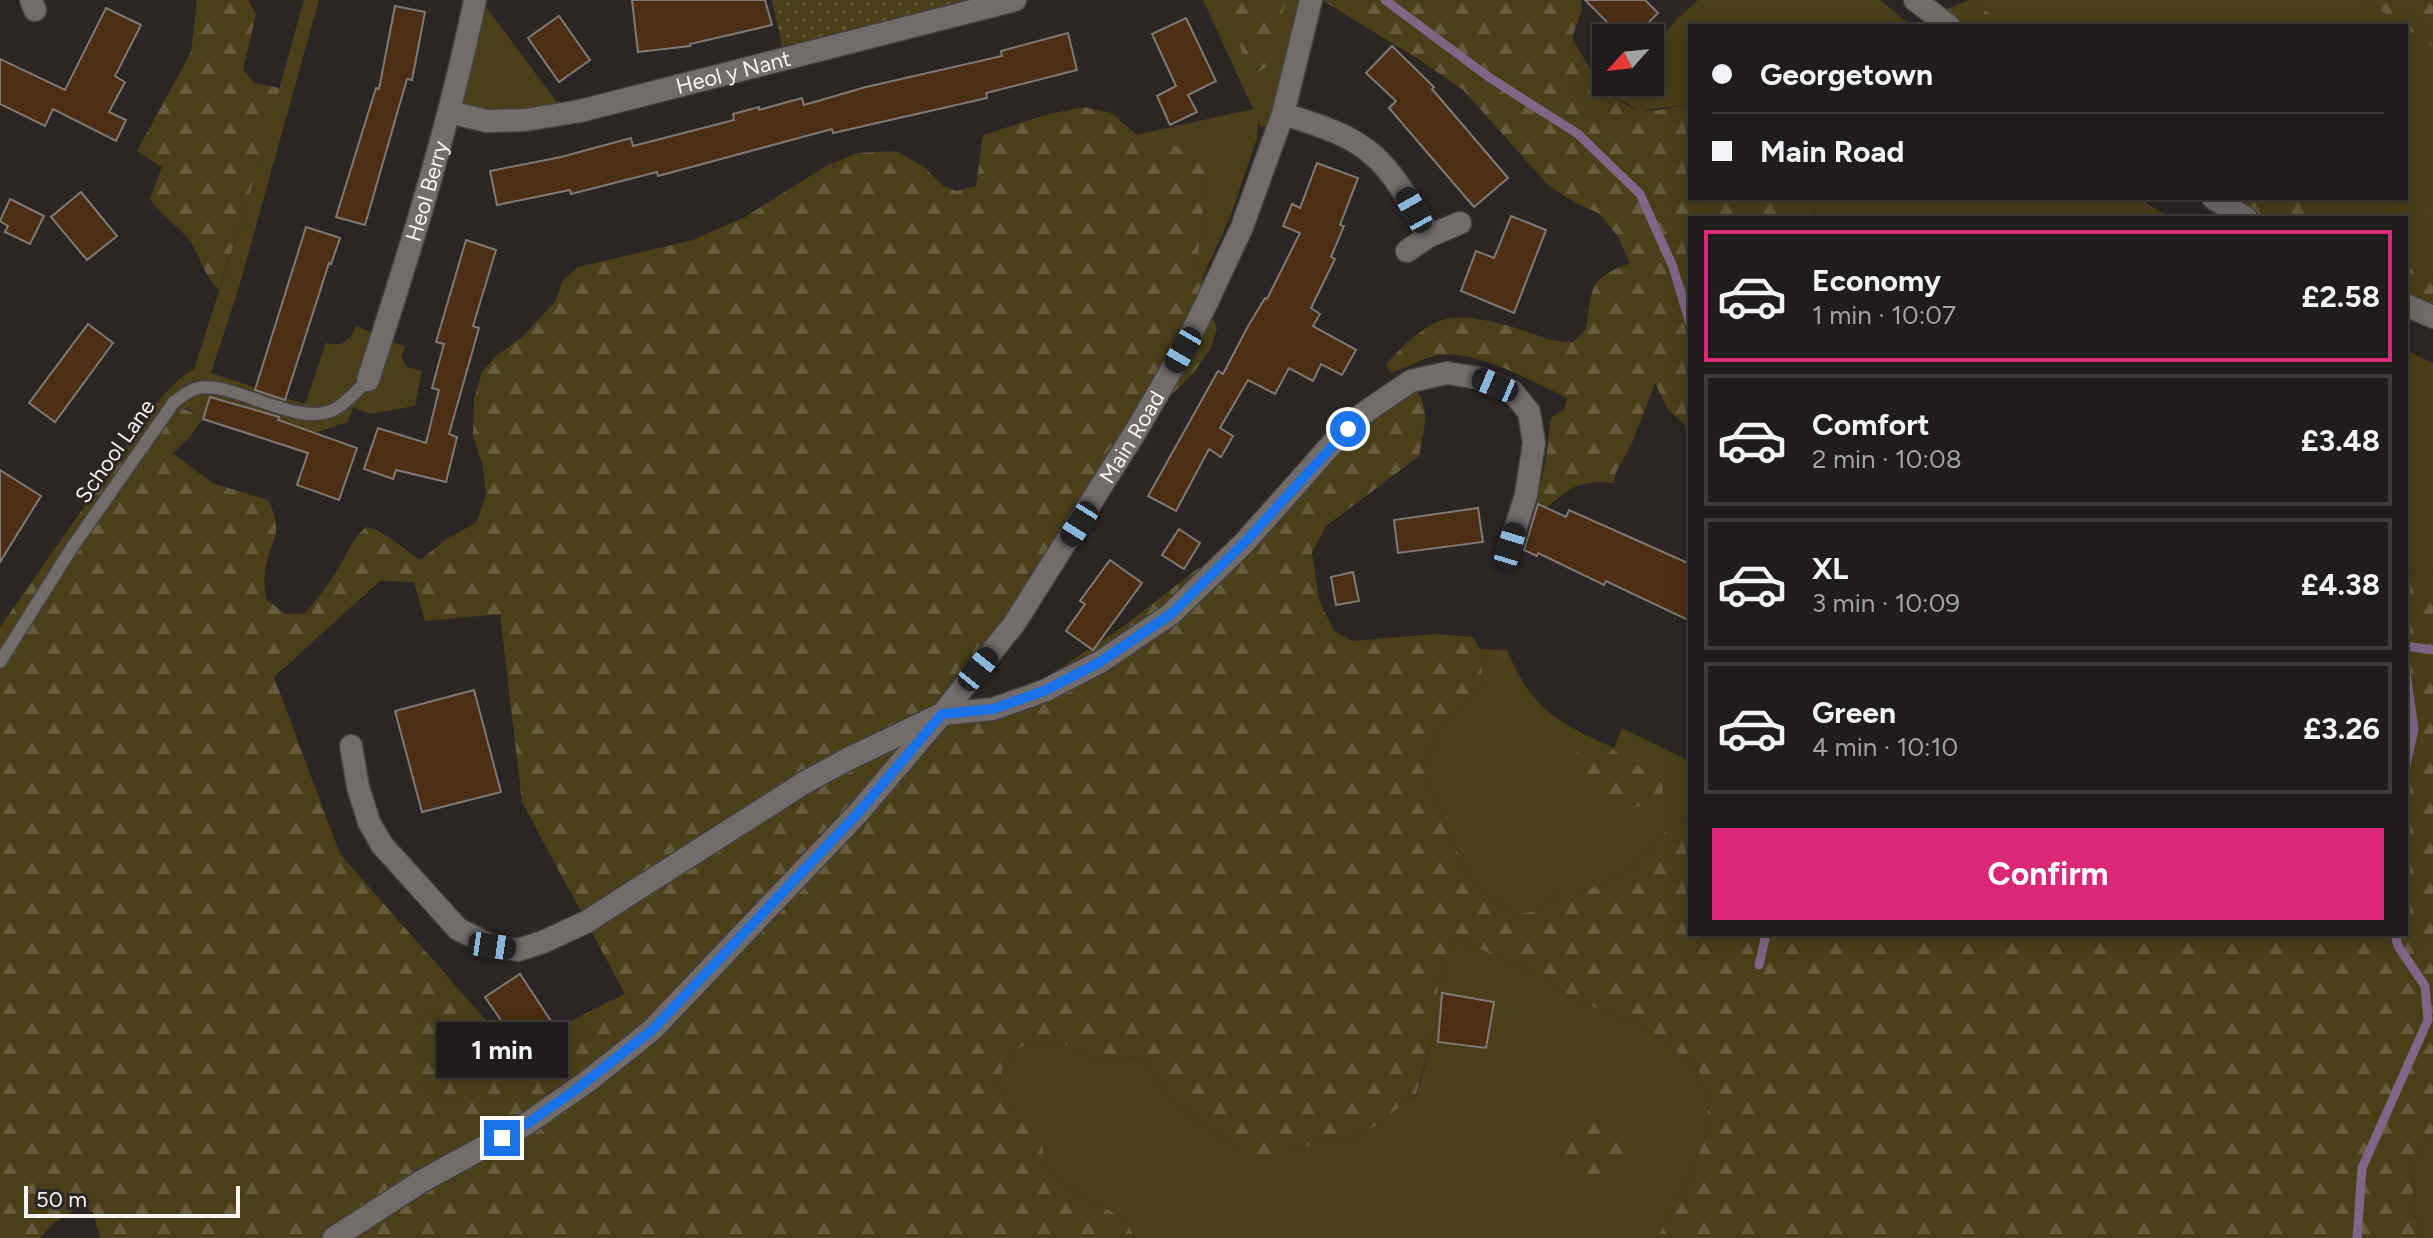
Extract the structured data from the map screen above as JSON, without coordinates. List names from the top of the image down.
{
  "streets": {
    "street": ["Heol y Nant", "Heol Berry", "Main Road"],
    "lane": ["School Lane"]
  },
  "crossings": [
    ["Heol y Nant", "Heol Berry"],
    ["Heol Berry", "School Lane"]
  ],
  "scale_bar": "50 m",
  "north": "bottom left",
  "page": {
    "banner": ["Georgetown", "Main Road"],
    "list": [
      {
        "name": "Economy",
        "note": "1 min · 10:07",
        "value": "£2.58"
      },
      {
        "name": "Comfort",
        "note": "2 min · 10:08",
        "value": "£3.48"
      },
      {
        "name": "XL",
        "note": "3 min · 10:09",
        "value": "£4.38"
      },
      {
        "name": "Green",
        "note": "4 min · 10:10",
        "value": "£3.26"
      }
    ],
    "buttons": "Confirm",
    "bubble": "1 min",
    "scale": "50 m"
  }
}
